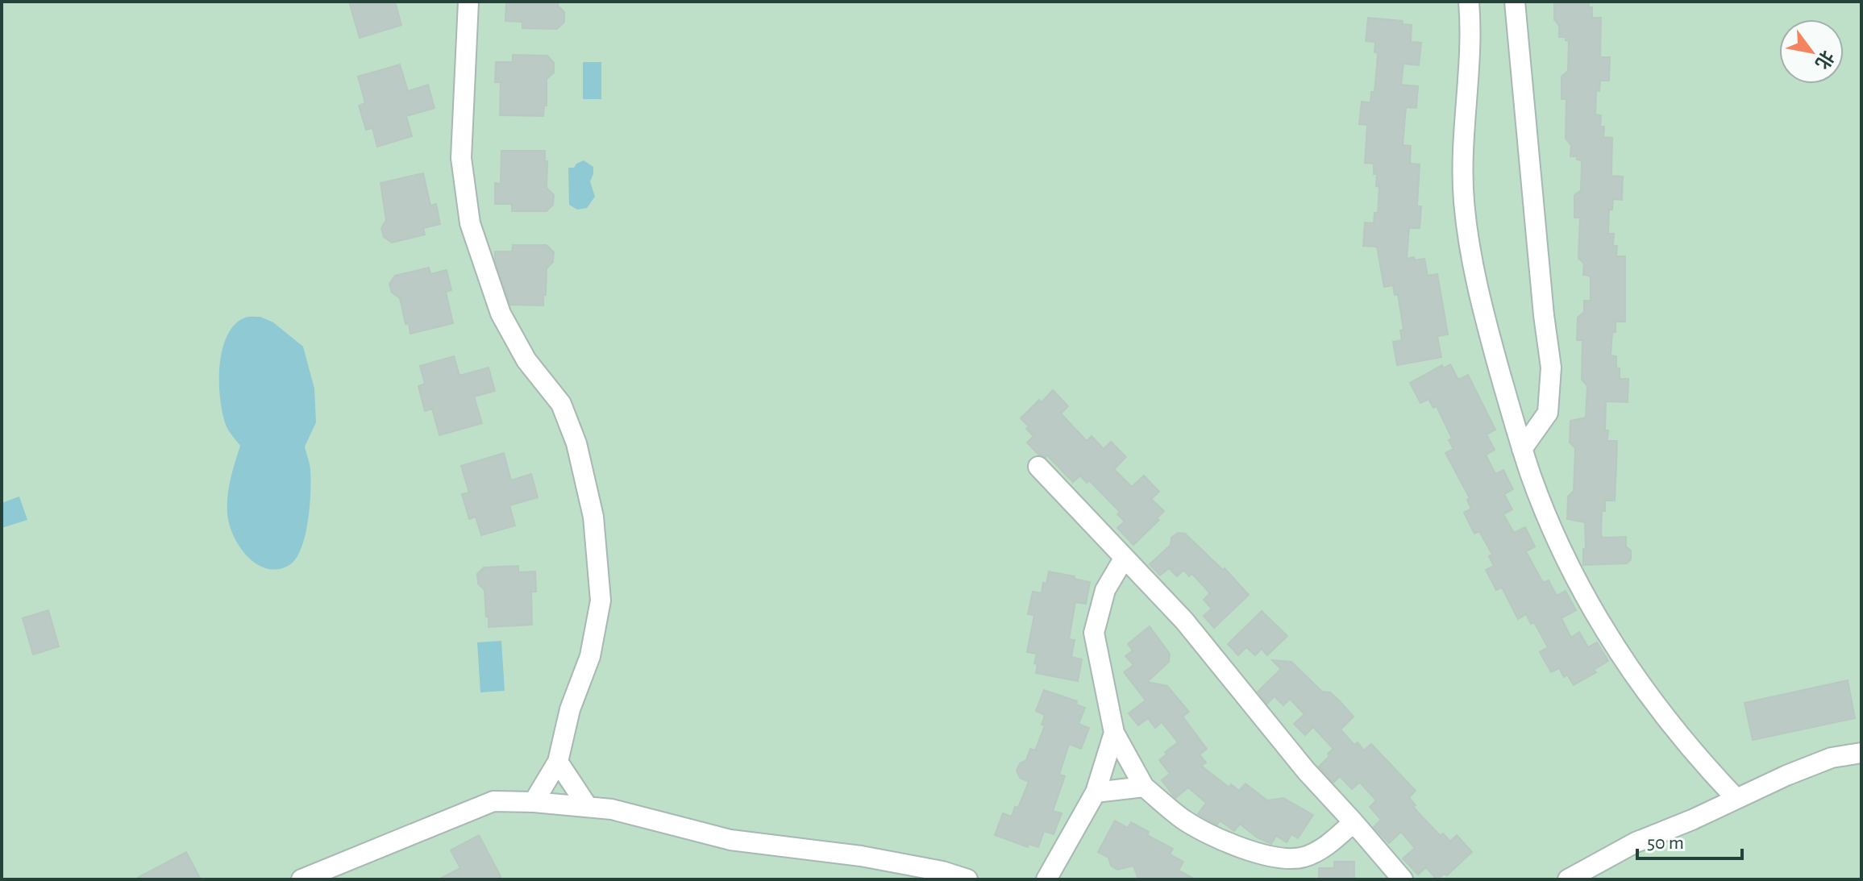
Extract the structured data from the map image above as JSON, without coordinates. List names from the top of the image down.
{
  "scale_bar": "50 m",
  "north": "bottom right"
}
